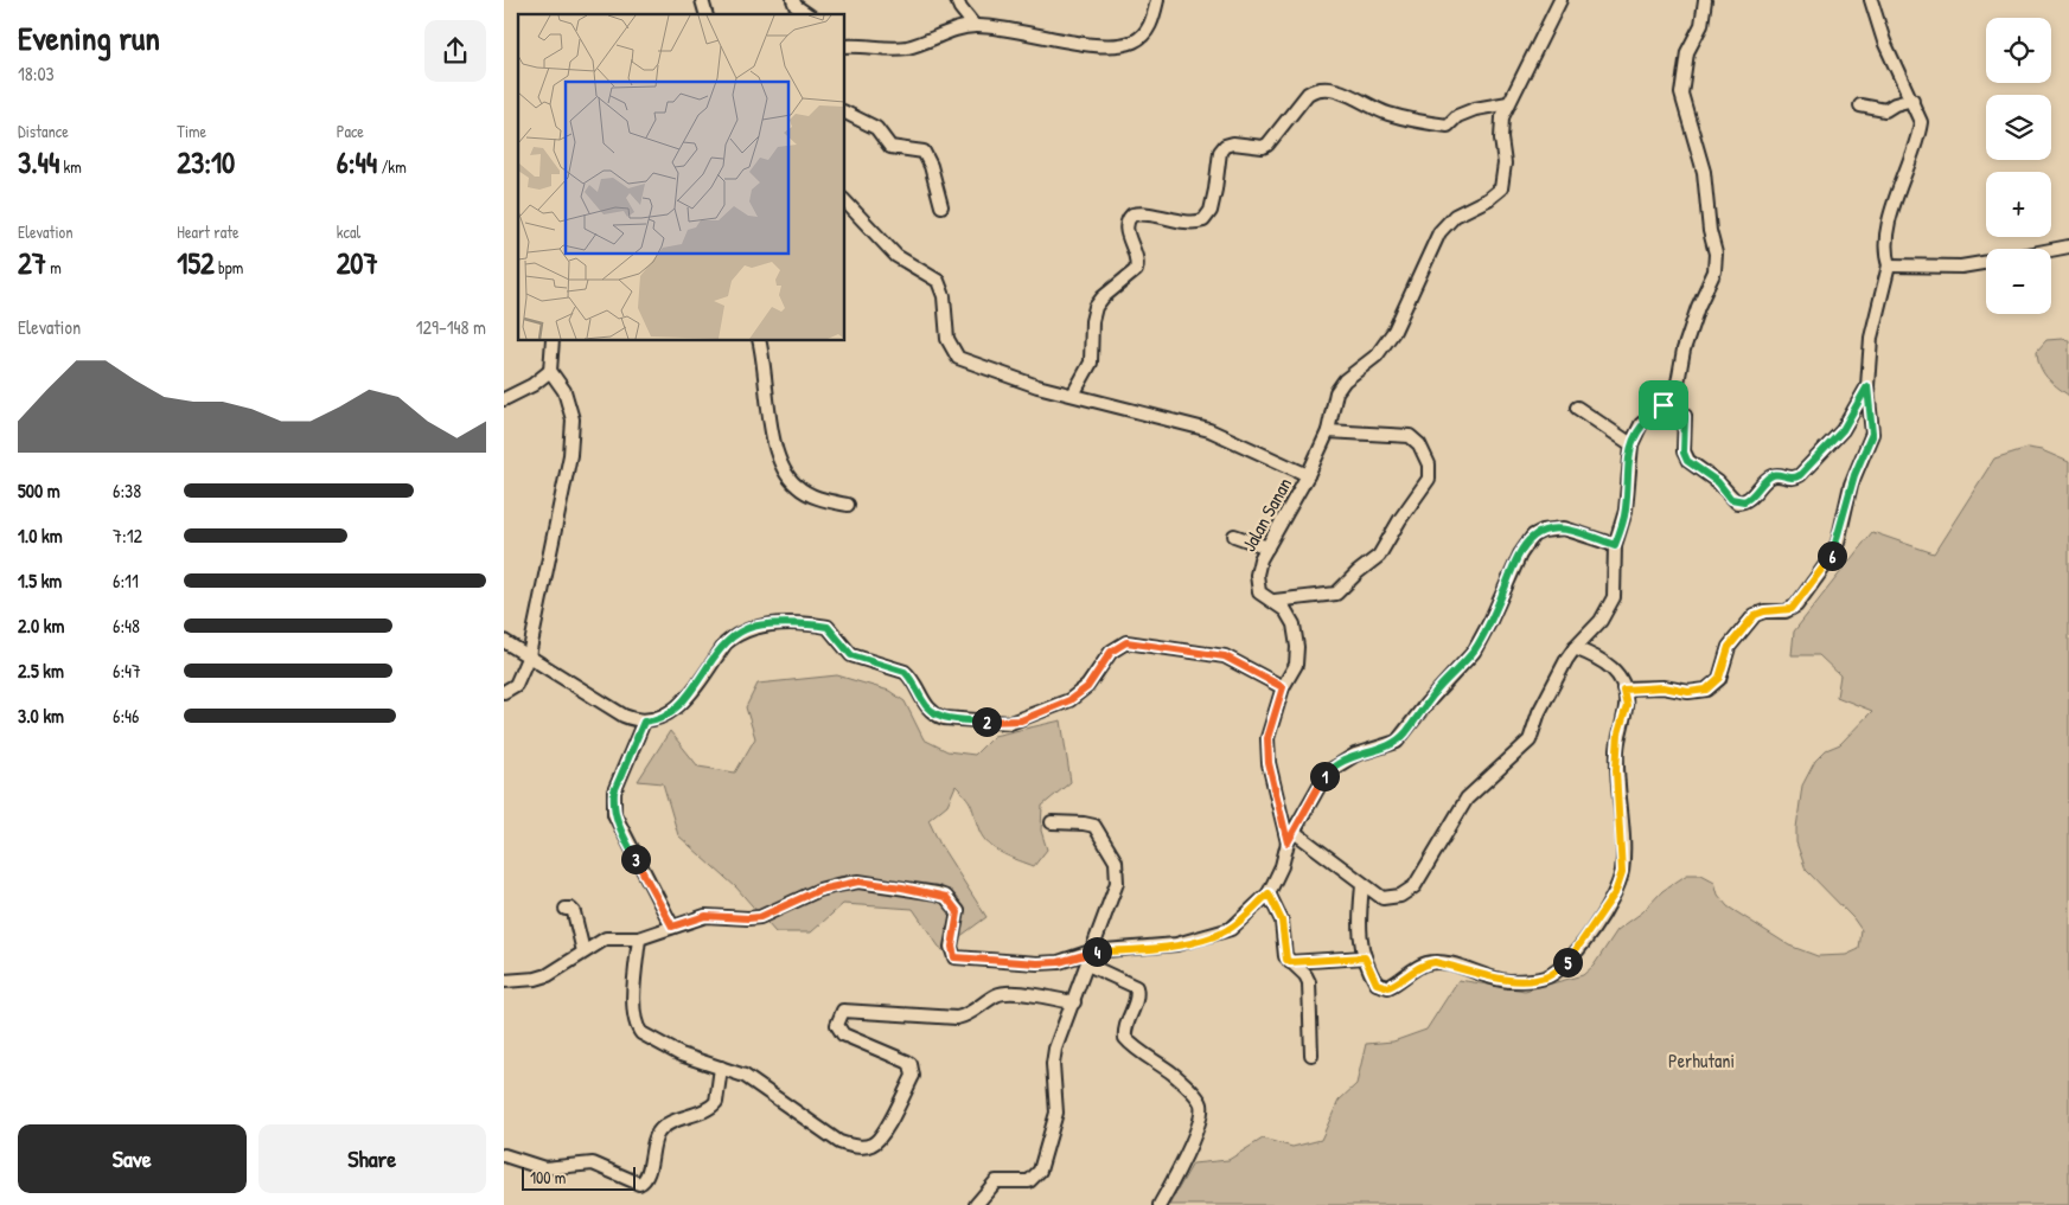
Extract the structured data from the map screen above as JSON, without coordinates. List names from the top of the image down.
{
  "streets": {
    "street": ["Jalan Sanan"]
  },
  "parks": ["Perhutani"],
  "scale_bar": "100 m",
  "page": {
    "heading": ["Evening run", "18:03"],
    "map_buttons": ["+", "−"],
    "stats": [
      ["Distance", "3.44 km"],
      ["Time", "23:10"],
      ["Pace", "6:44 /km"],
      ["Elevation", "27 m"],
      ["Heart rate", "152 bpm"],
      ["kcal", "207"]
    ],
    "chart": ["Elevation", "129–148 m"],
    "list": [
      {
        "name": "500 m",
        "note": "6:38"
      },
      {
        "name": "1.0 km",
        "note": "7:12"
      },
      {
        "name": "1.5 km",
        "note": "6:11"
      },
      {
        "name": "2.0 km",
        "note": "6:48"
      },
      {
        "name": "2.5 km",
        "note": "6:47"
      },
      {
        "name": "3.0 km",
        "note": "6:46"
      }
    ],
    "pins": [
      "6",
      "2",
      "1",
      "3",
      "4",
      "5"
    ],
    "buttons": ["Save", "Share"],
    "scale": "100 m"
  }
}
